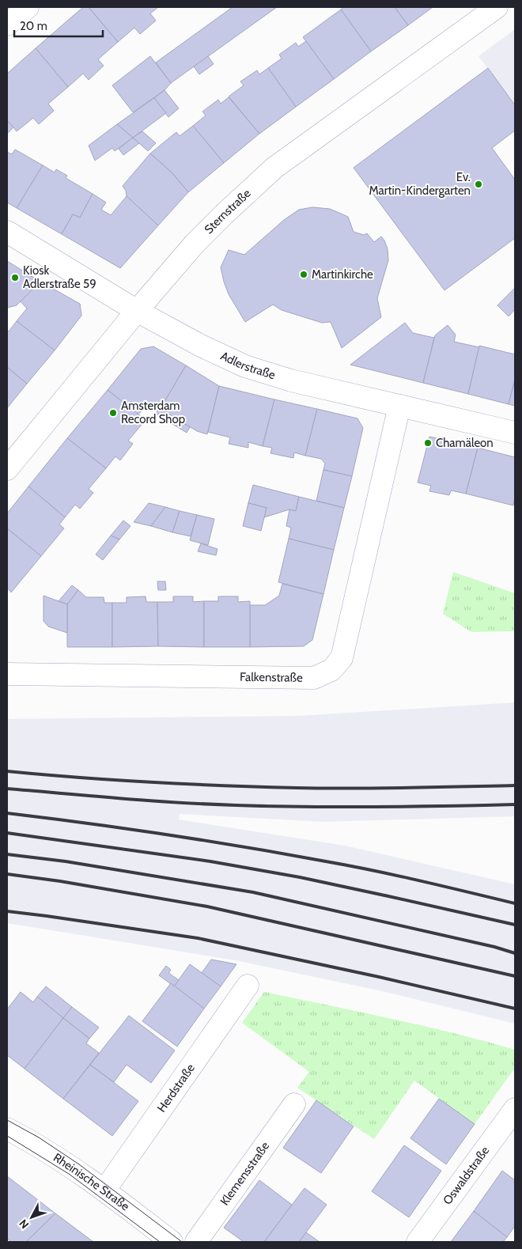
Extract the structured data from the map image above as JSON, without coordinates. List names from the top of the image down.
{
  "streets": {
    "street": [
      "Sternstraße",
      "Adlerstraße",
      "Falkenstraße",
      "Herdstraße",
      "Klemensstraße",
      "Oswaldstraße",
      "Rheinische Straße"
    ]
  },
  "crossings": [
    ["Sternstraße", "Adlerstraße"],
    ["Adlerstraße", "Falkenstraße"],
    ["Herdstraße", "Rheinische Straße"]
  ],
  "places": [
    "Ev. Martin-Kindergarten",
    "Martinkirche",
    "Kiosk Adlerstraße 59",
    "Amsterdam Record Shop",
    "Chamäleon"
  ],
  "scale_bar": "20 m",
  "north": "bottom left"
}
